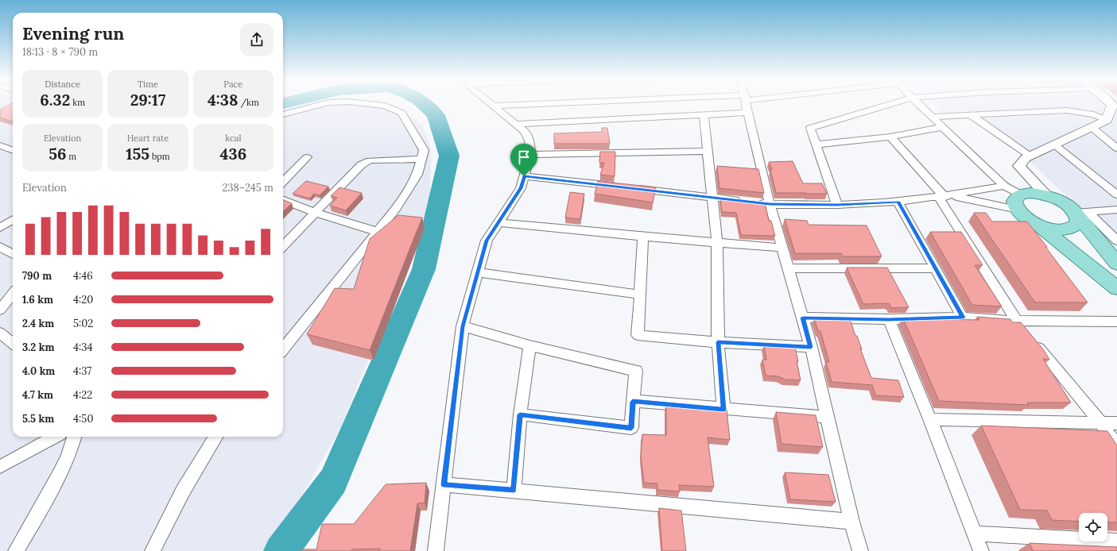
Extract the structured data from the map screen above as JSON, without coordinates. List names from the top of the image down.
{
  "page": {
    "heading": ["Evening run", "18:13 · 8 × 790 m"],
    "stats": [
      ["Distance", "6.32 km"],
      ["Time", "29:17"],
      ["Pace", "4:38 /km"],
      ["Elevation", "56 m"],
      ["Heart rate", "155 bpm"],
      ["kcal", "436"]
    ],
    "chart": ["Elevation", "238–245 m"],
    "list": [
      {
        "name": "790 m",
        "note": "4:46"
      },
      {
        "name": "1.6 km",
        "note": "4:20"
      },
      {
        "name": "2.4 km",
        "note": "5:02"
      },
      {
        "name": "3.2 km",
        "note": "4:34"
      },
      {
        "name": "4.0 km",
        "note": "4:37"
      },
      {
        "name": "4.7 km",
        "note": "4:22"
      },
      {
        "name": "5.5 km",
        "note": "4:50"
      }
    ]
  }
}
